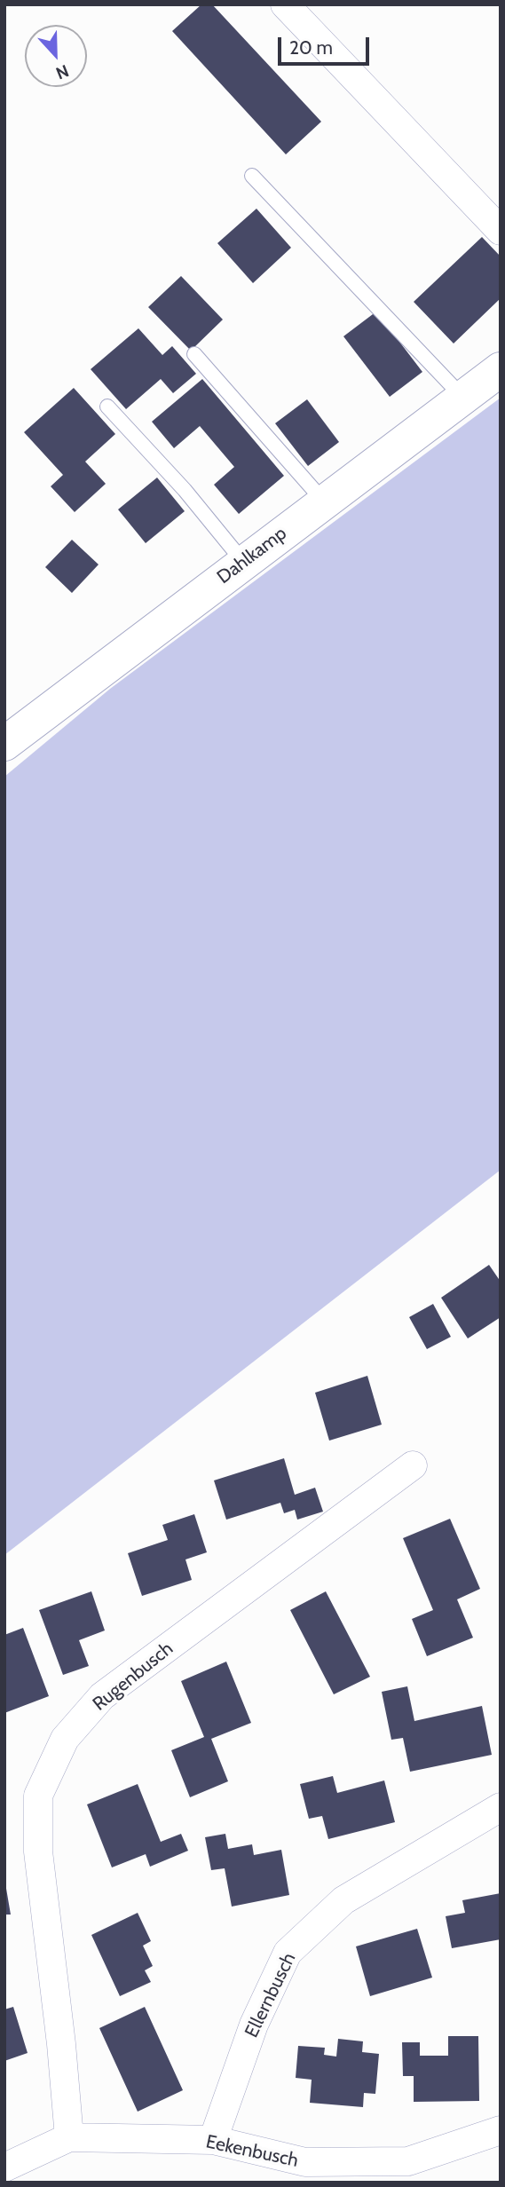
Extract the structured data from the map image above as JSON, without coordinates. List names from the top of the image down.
{
  "streets": {
    "street": [
      "Dahlkamp",
      "Rugenbusch",
      "Ellernbusch",
      "Eekenbusch"
    ]
  },
  "crossings": [
    ["Rugenbusch", "Eekenbusch"],
    ["Ellernbusch", "Eekenbusch"]
  ],
  "scale_bar": "20 m",
  "north": "bottom"
}
